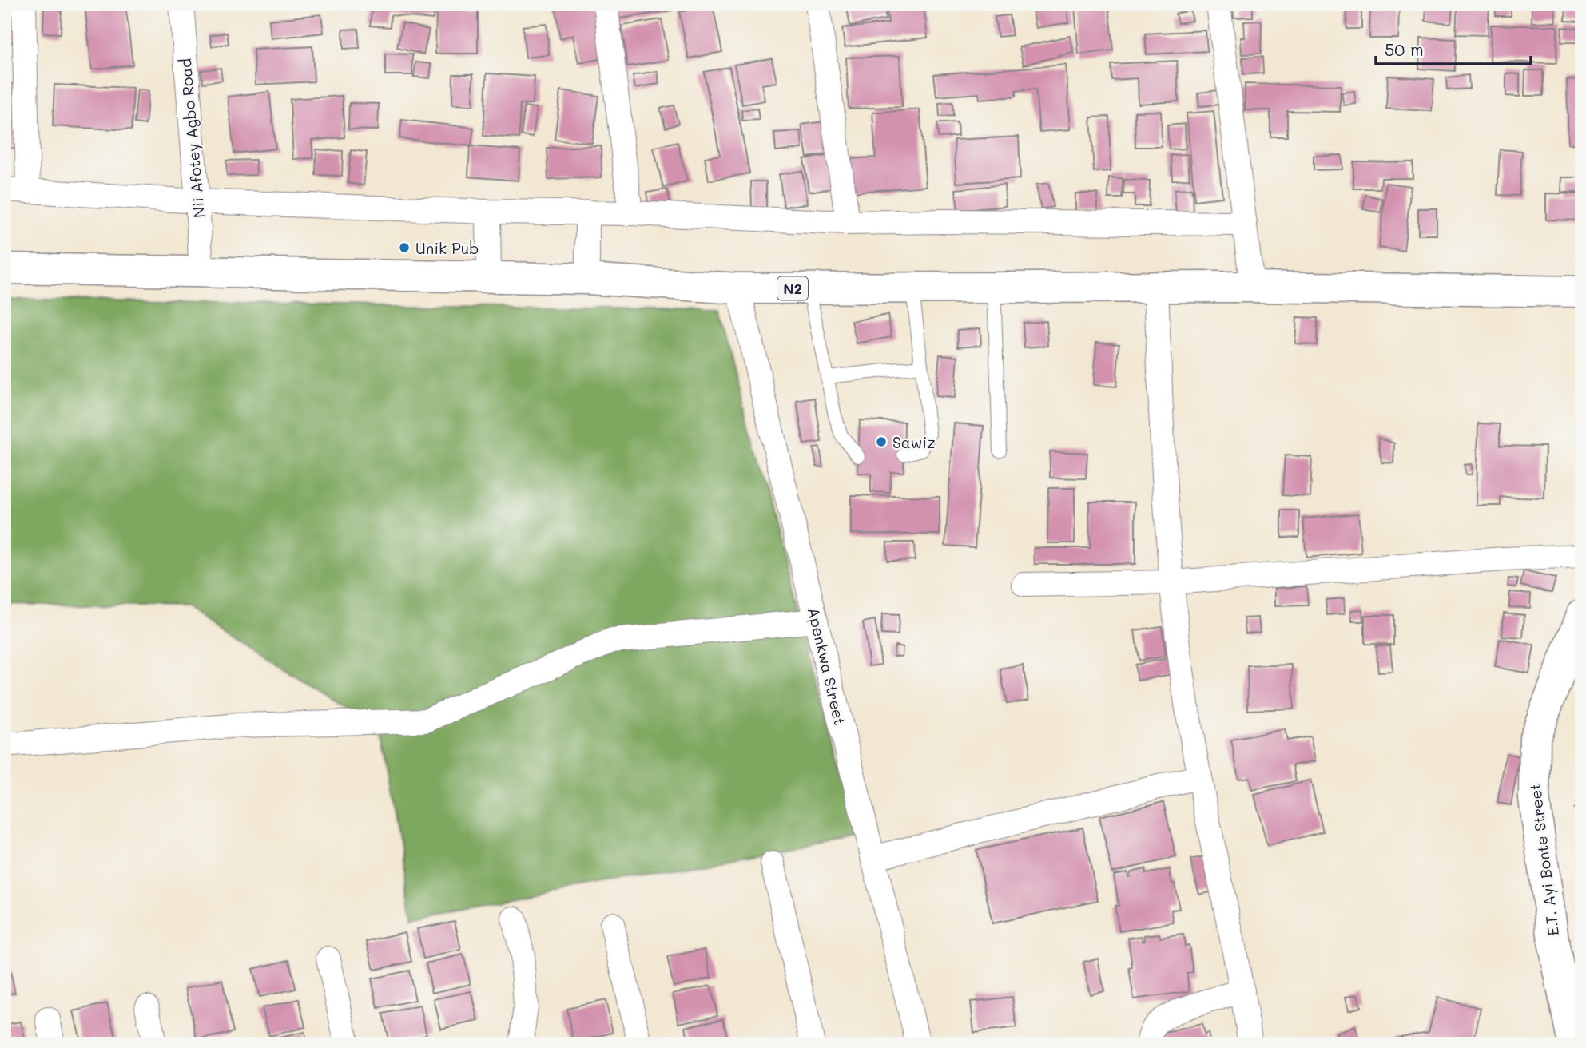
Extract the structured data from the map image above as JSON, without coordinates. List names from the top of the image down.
{
  "streets": {
    "main road": ["N2", "E.T. Ayi Bonte Street"],
    "street": ["Nii Afotey Agbo Road", "Apenkwa Street"]
  },
  "crossings": [
    ["Nii Afotey Agbo Road", "N2"],
    ["N2", "Apenkwa Street"]
  ],
  "places": ["Unik Pub", "Sawiz"],
  "scale_bar": "50 m"
}
